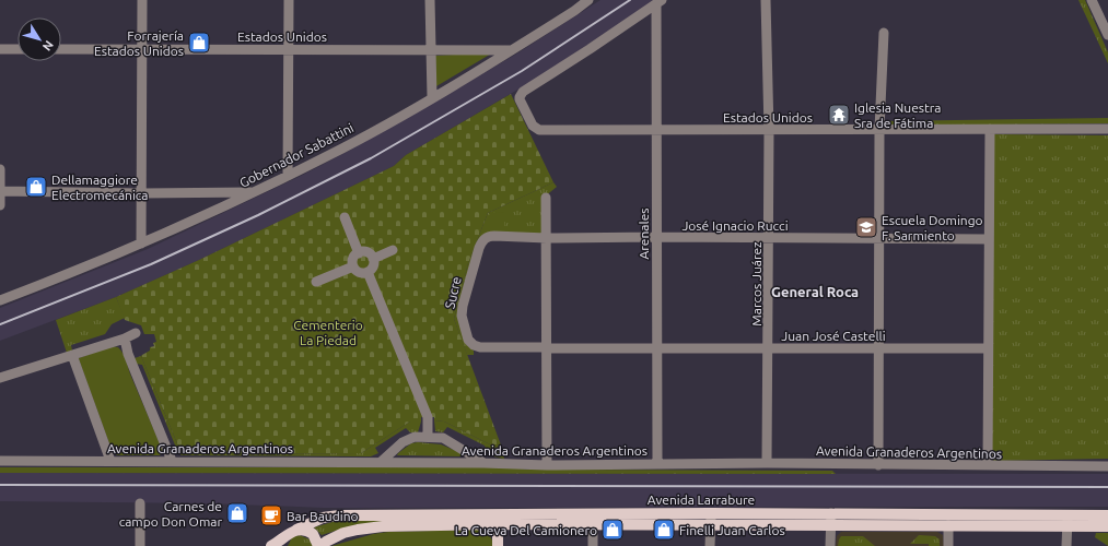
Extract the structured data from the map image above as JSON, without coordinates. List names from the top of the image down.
{
  "streets": {
    "main road": ["Avenida Larrabure"],
    "street": [
      "Estados Unidos",
      "Gobernador Sabattini",
      "José Ignacio Rucci",
      "Arenales",
      "Marcos Juárez",
      "Sucre",
      "Juan José Castelli",
      "Avenida Granaderos Argentinos"
    ]
  },
  "crossings": [
    ["Estados Unidos", "Gobernador Sabattini"],
    ["Estados Unidos", "Arenales"],
    ["Estados Unidos", "Marcos Juárez"],
    ["José Ignacio Rucci", "Arenales"],
    ["José Ignacio Rucci", "Marcos Juárez"],
    ["José Ignacio Rucci", "Sucre"],
    ["Arenales", "Juan José Castelli"],
    ["Arenales", "Avenida Granaderos Argentinos"],
    ["Marcos Juárez", "Juan José Castelli"],
    ["Marcos Juárez", "Avenida Granaderos Argentinos"],
    ["Sucre", "Juan José Castelli"]
  ],
  "districts": ["General Roca"],
  "parks": ["Cementerio La Piedad"],
  "places": {
    "shop": [
      "Forrajería Estados Unidos",
      "Dellamaggiore Electromecánica",
      "Carnes de campo Don Omar",
      "La Cueva Del Camionero",
      "Finelli Juan Carlos"
    ],
    "temple": ["Iglesia Nuestra Sra de Fátima"],
    "school or university": ["Escuela Domingo F. Sarmiento"],
    "cafe": ["Bar Baudino"]
  },
  "north": "bottom right"
}
